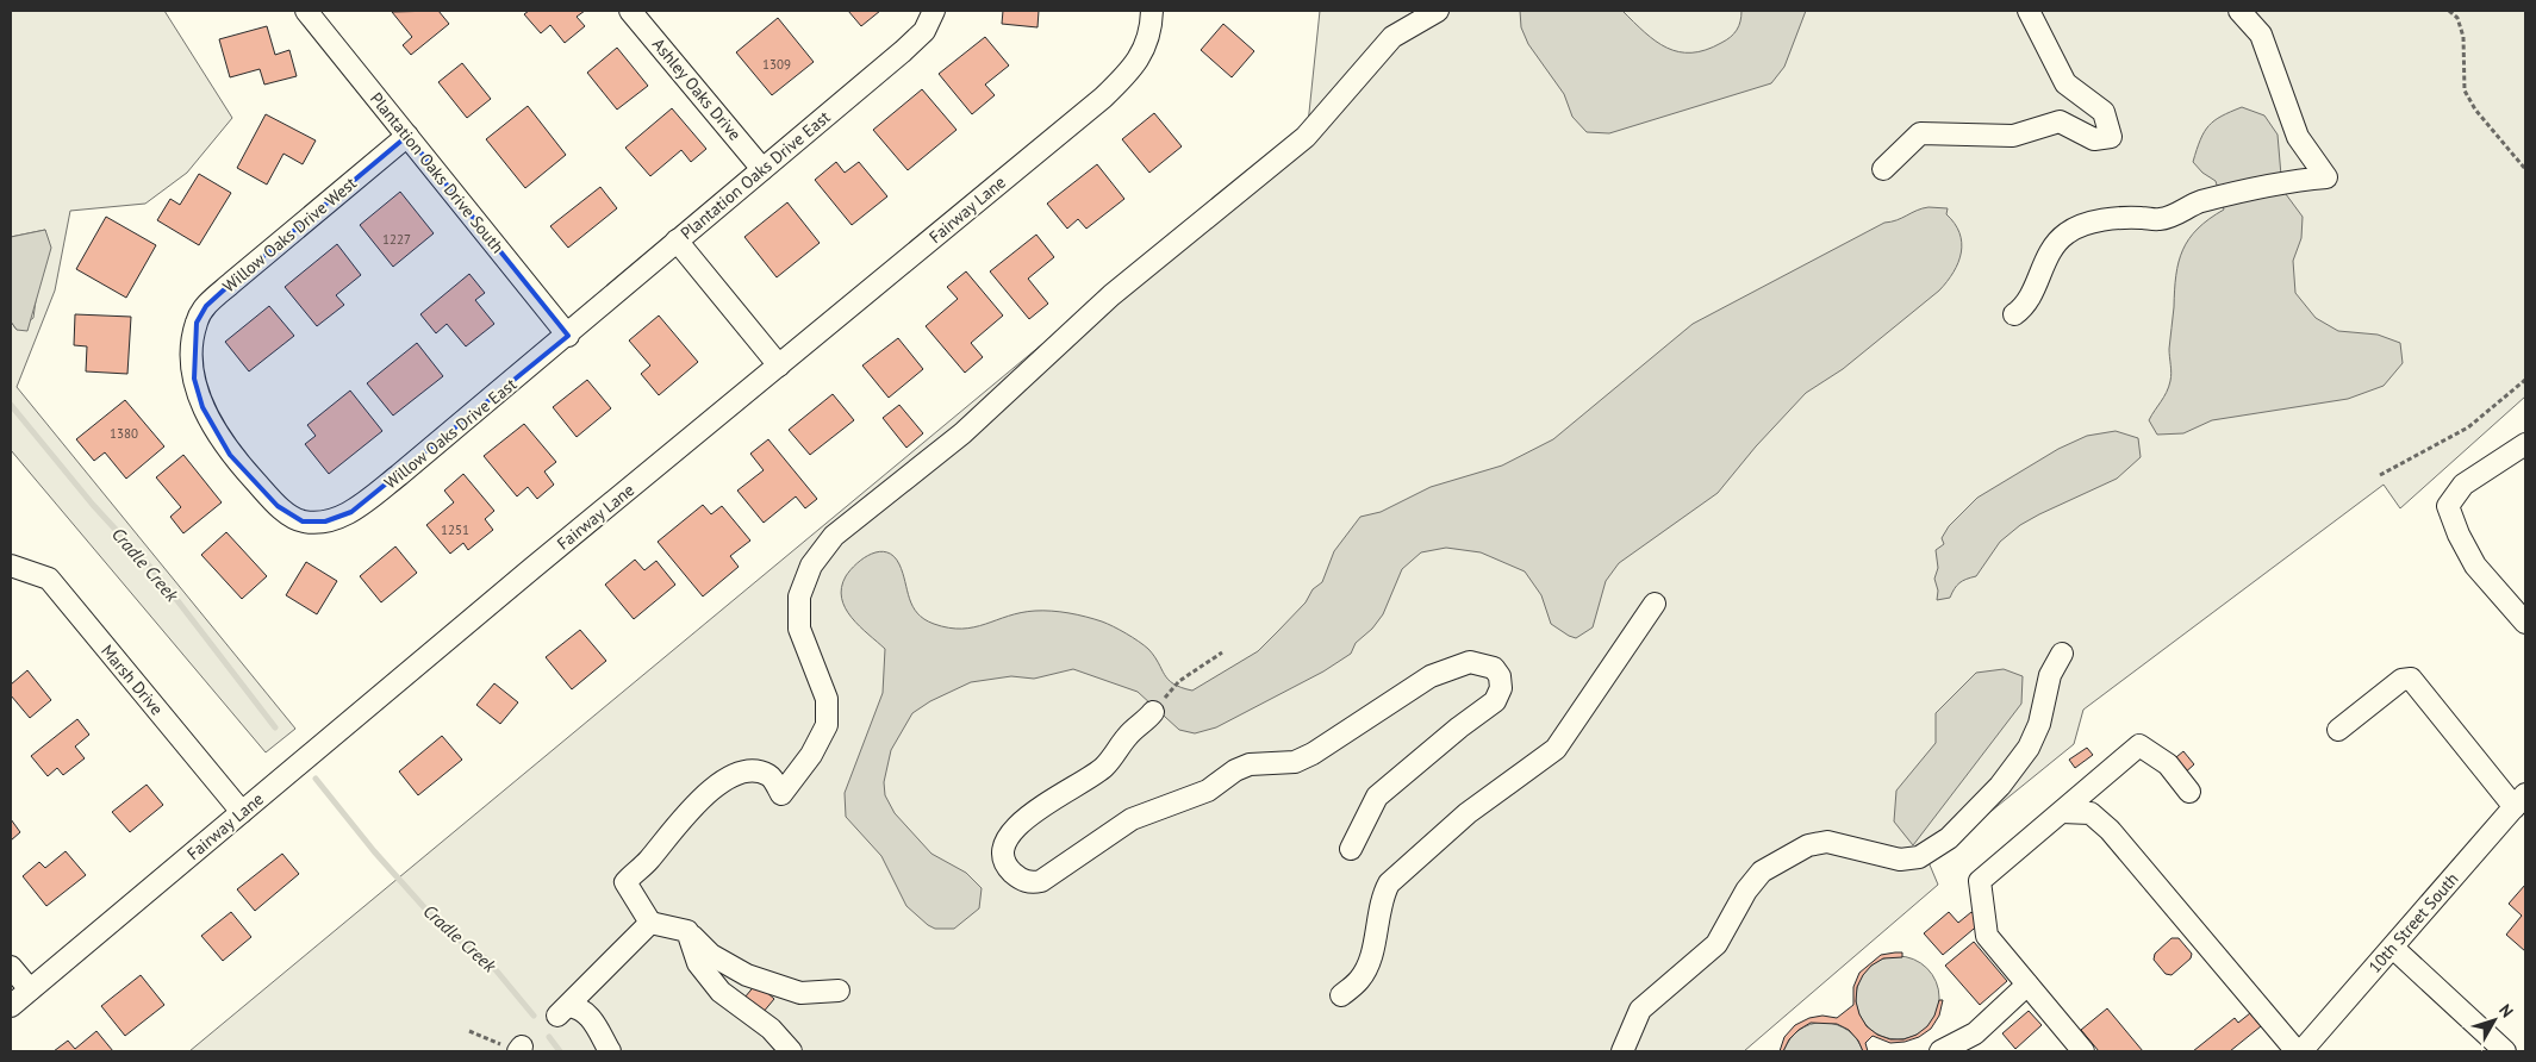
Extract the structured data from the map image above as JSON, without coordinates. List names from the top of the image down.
{
  "streets": {
    "street": [
      "Ashley Oaks Drive",
      "Plantation Oaks Drive South",
      "Plantation Oaks Drive East",
      "Fairway Lane",
      "Willow Oaks Drive West",
      "Willow Oaks Drive East",
      "Marsh Drive",
      "10th Street South"
    ]
  },
  "crossings": [
    ["Ashley Oaks Drive", "Plantation Oaks Drive East"],
    ["Plantation Oaks Drive South", "Plantation Oaks Drive East"],
    ["Plantation Oaks Drive South", "Willow Oaks Drive West"],
    ["Plantation Oaks Drive South", "Willow Oaks Drive East"],
    ["Plantation Oaks Drive East", "Willow Oaks Drive East"],
    ["Fairway Lane", "Marsh Drive"],
    ["Willow Oaks Drive West", "Willow Oaks Drive East"]
  ],
  "water": ["Cradle Creek"],
  "house_numbers": [
    "1309",
    "1227",
    "1380",
    "1251"
  ],
  "north": "top right"
}
